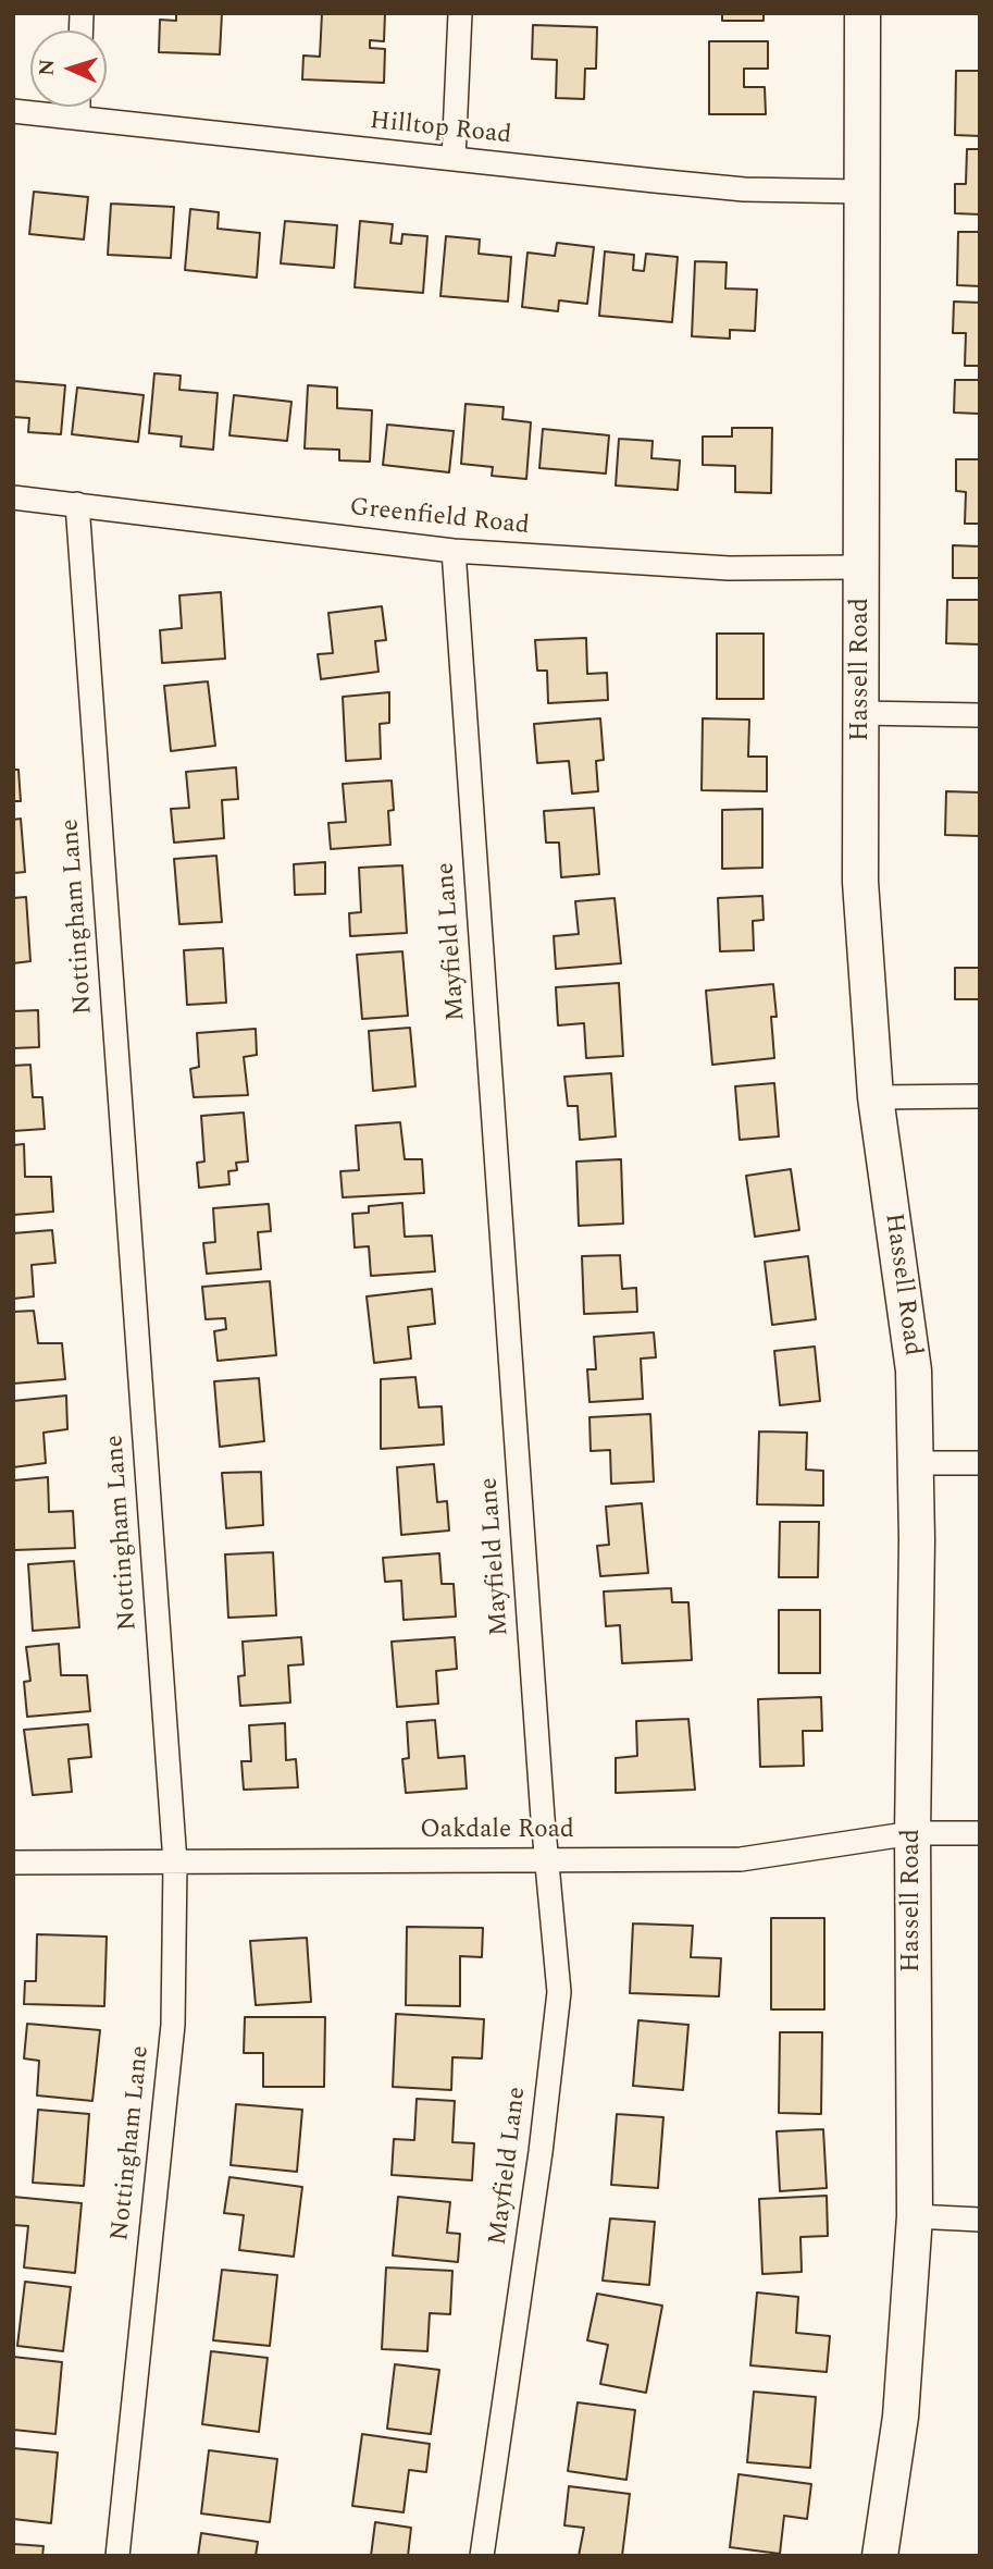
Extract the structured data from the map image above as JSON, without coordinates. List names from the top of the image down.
{
  "streets": {
    "street": [
      "Hilltop Road",
      "Greenfield Road",
      "Hassell Road",
      "Nottingham Lane",
      "Mayfield Lane",
      "Oakdale Road"
    ]
  },
  "crossings": [
    ["Hilltop Road", "Hassell Road"],
    ["Greenfield Road", "Hassell Road"],
    ["Greenfield Road", "Nottingham Lane"],
    ["Greenfield Road", "Mayfield Lane"],
    ["Hassell Road", "Oakdale Road"],
    ["Nottingham Lane", "Oakdale Road"],
    ["Mayfield Lane", "Oakdale Road"]
  ],
  "north": "left"
}
